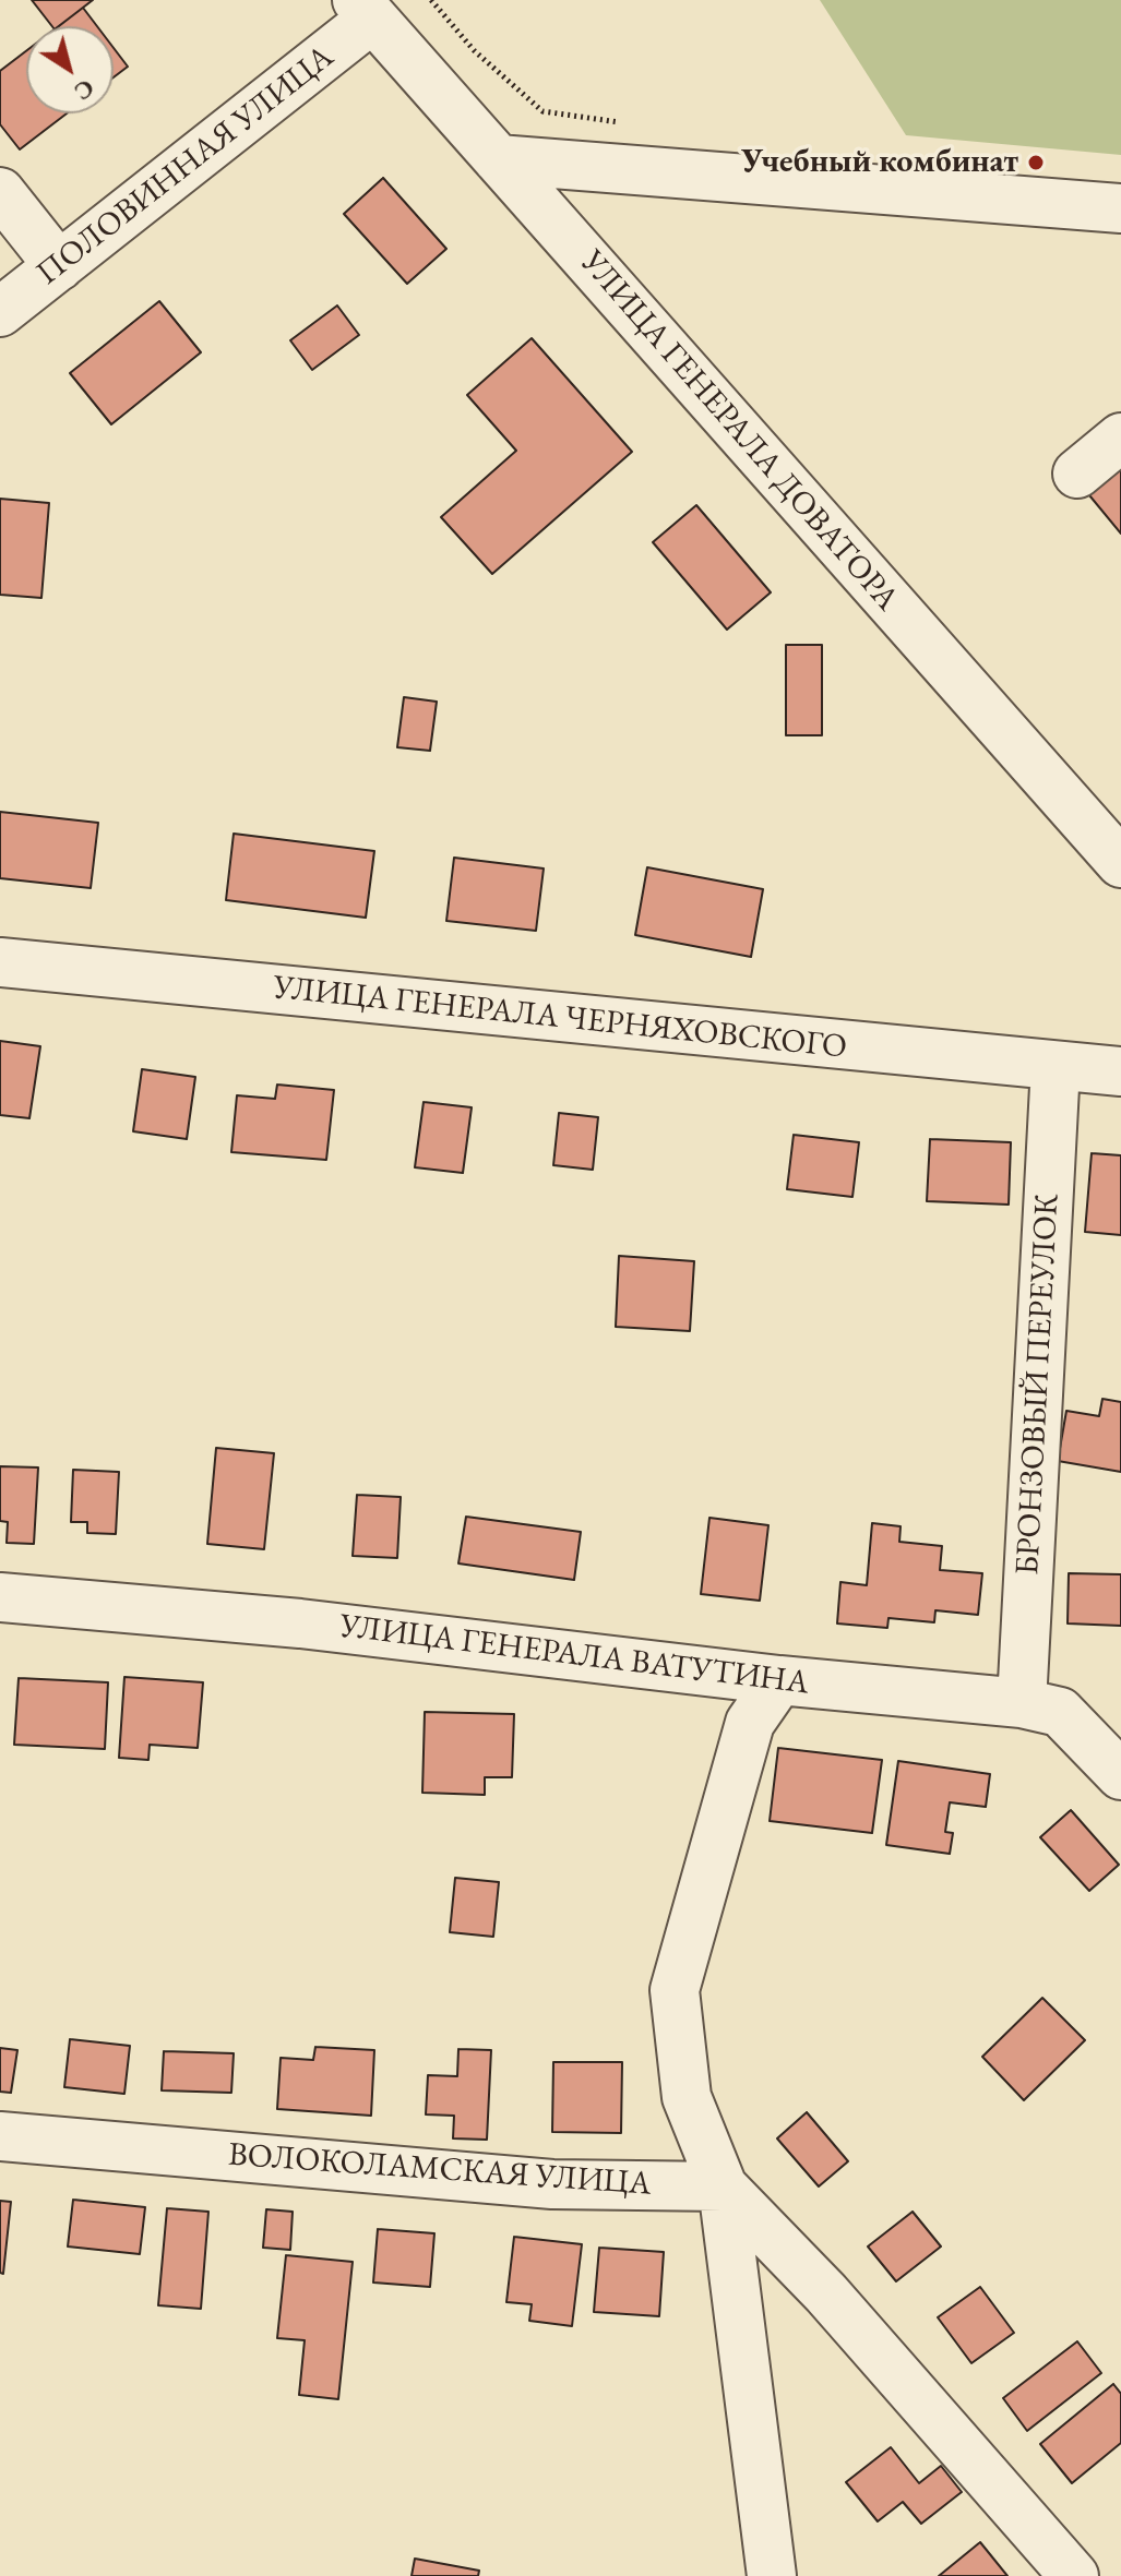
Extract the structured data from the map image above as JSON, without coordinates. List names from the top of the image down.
{
  "streets": {
    "street": [
      "ПОЛОВИННАЯ УЛИЦА",
      "УЛИЦА ГЕНЕРАЛА ДОВАТОРА",
      "УЛИЦА ГЕНЕРАЛА ЧЕРНЯХОВСКОГО",
      "БРОНЗОВЫЙ ПЕРЕУЛОК",
      "УЛИЦА ГЕНЕРАЛА ВАТУТИНА",
      "ВОЛОКОЛАМСКАЯ УЛИЦА"
    ]
  },
  "crossings": [
    ["ПОЛОВИННАЯ УЛИЦА", "УЛИЦА ГЕНЕРАЛА ДОВАТОРА"],
    ["УЛИЦА ГЕНЕРАЛА ЧЕРНЯХОВСКОГО", "БРОНЗОВЫЙ ПЕРЕУЛОК"],
    ["БРОНЗОВЫЙ ПЕРЕУЛОК", "УЛИЦА ГЕНЕРАЛА ВАТУТИНА"]
  ],
  "places": ["Учебный комбинат"],
  "north": "bottom right"
}
